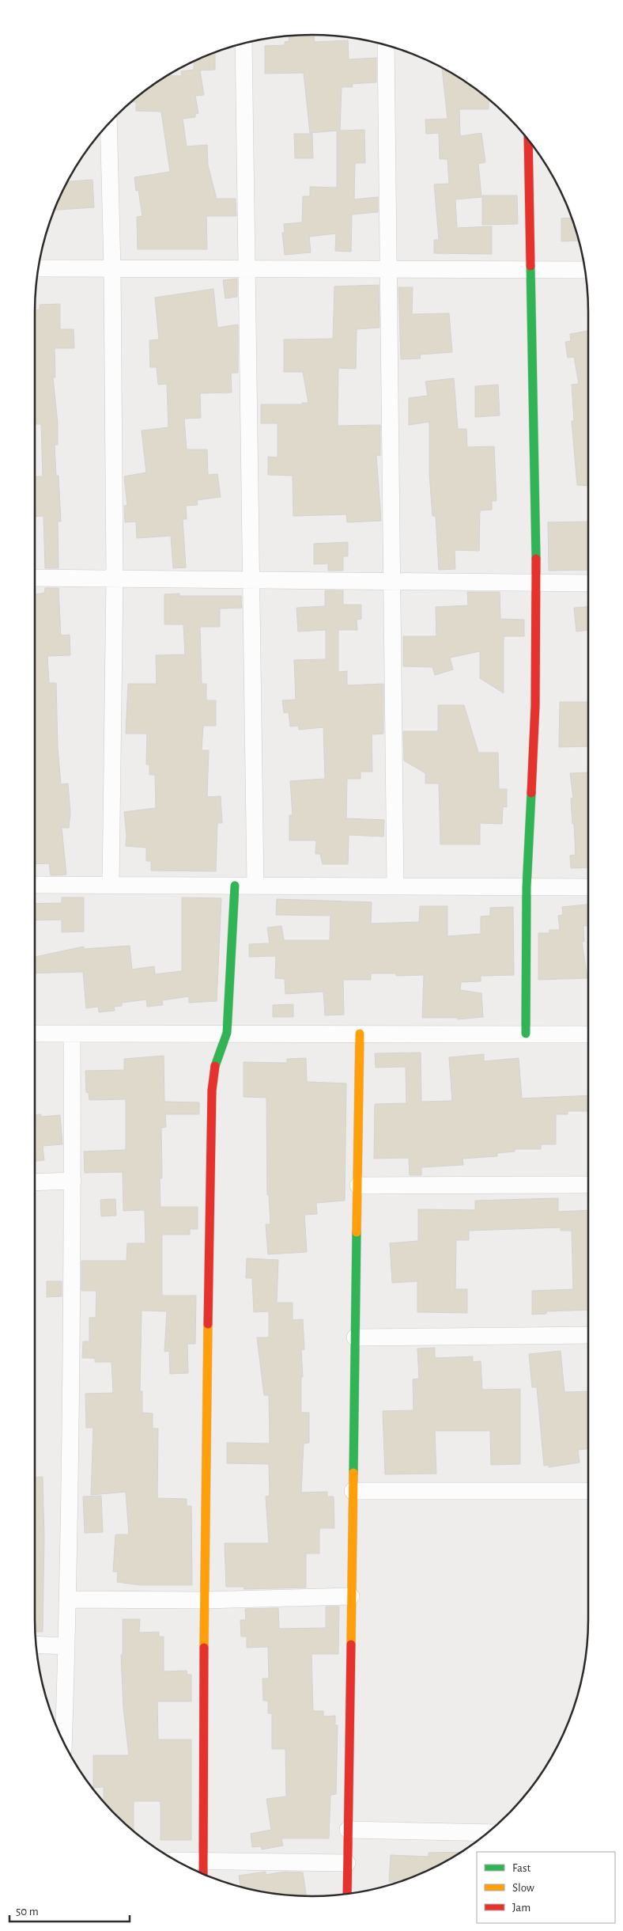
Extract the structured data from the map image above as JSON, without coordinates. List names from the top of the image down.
{
  "legend": ["Fast", "Slow", "Jam"],
  "scale_bar": "50 m"
}
